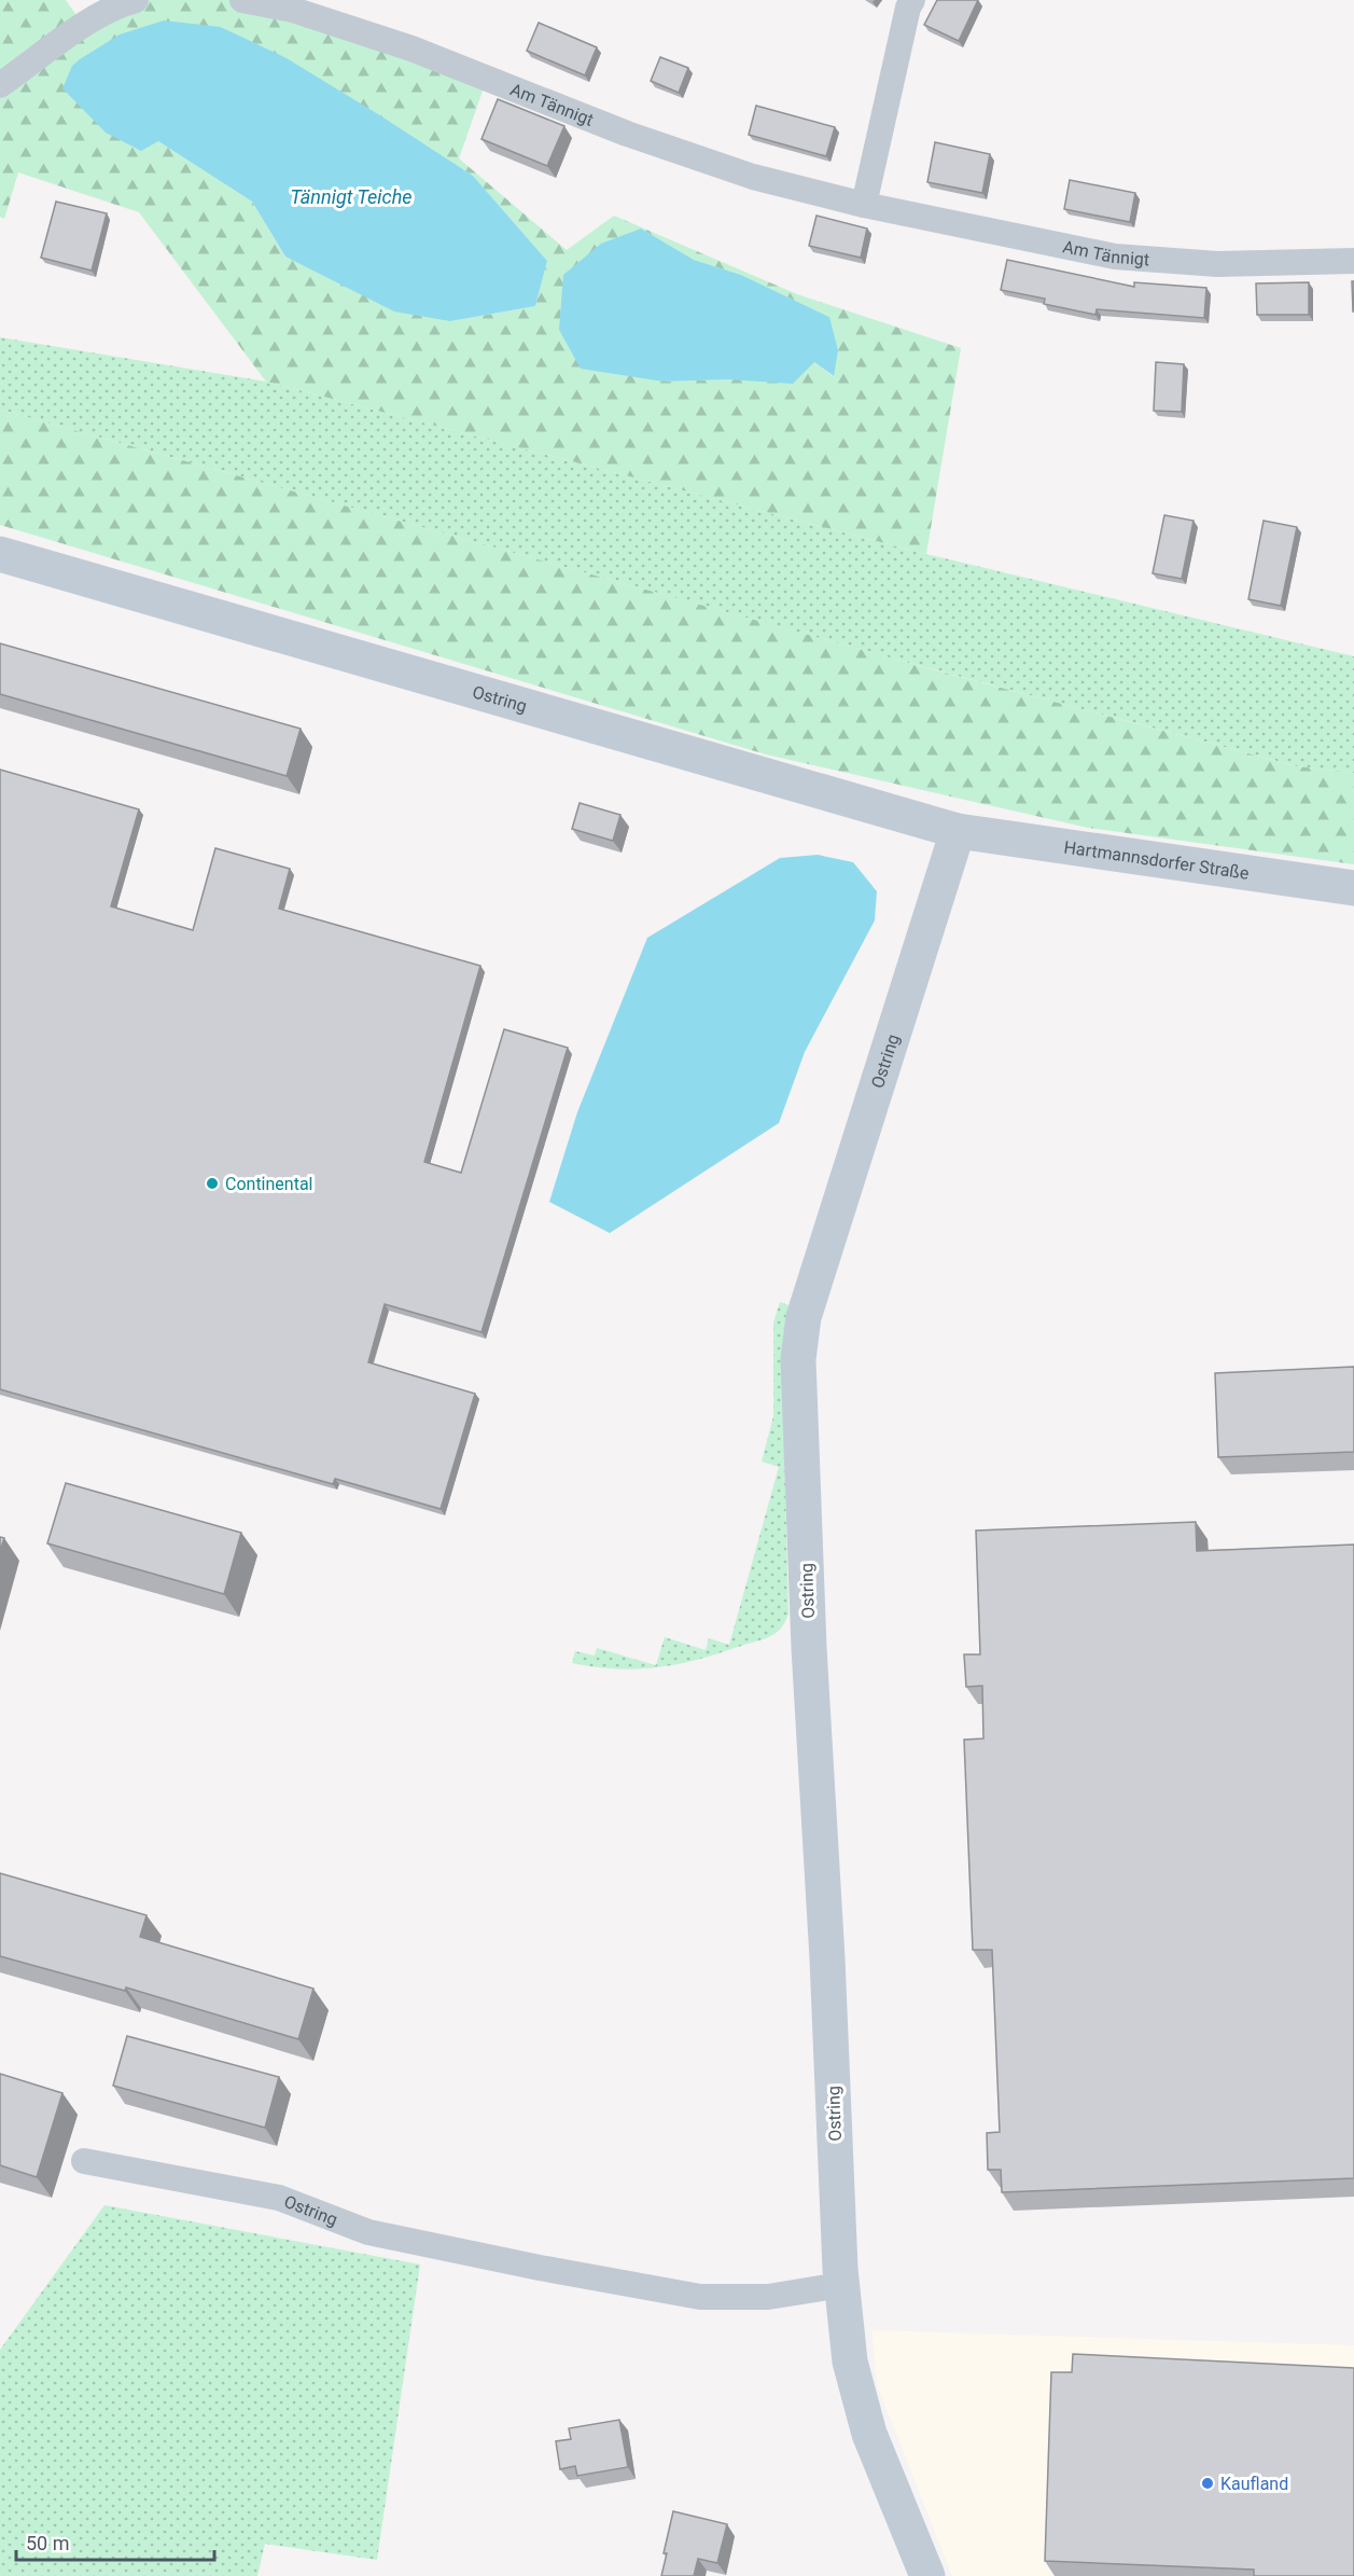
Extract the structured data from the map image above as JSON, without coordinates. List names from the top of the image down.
{
  "streets": {
    "main road": ["Ostring", "Hartmannsdorfer Straße"],
    "street": ["Am Tännigt"]
  },
  "crossings": [
    ["Ostring", "Hartmannsdorfer Straße"]
  ],
  "water": ["Tännigt Teiche"],
  "places": ["Continental", "Kaufland"],
  "scale_bar": "50 m"
}
